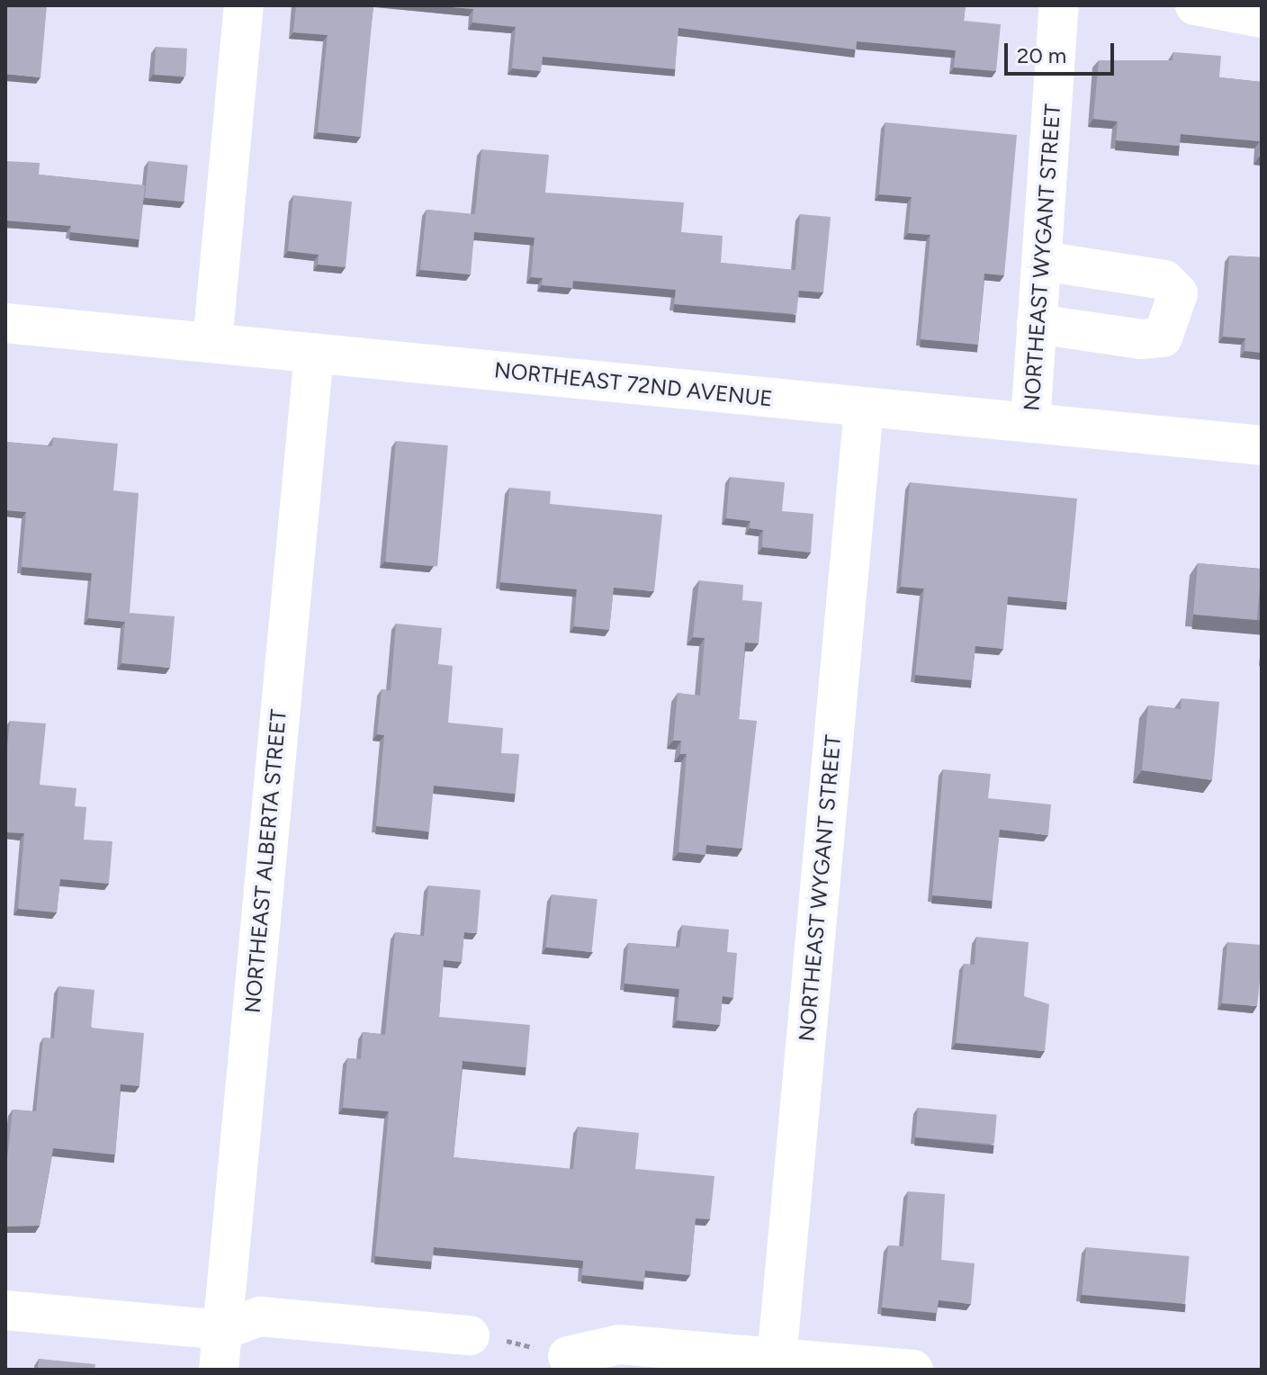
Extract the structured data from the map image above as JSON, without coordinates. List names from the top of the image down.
{
  "streets": {
    "street": ["NORTHEAST WYGANT STREET", "NORTHEAST 72ND AVENUE", "NORTHEAST ALBERTA STREET"]
  },
  "crossings": [
    ["NORTHEAST WYGANT STREET", "NORTHEAST 72ND AVENUE"],
    ["NORTHEAST 72ND AVENUE", "NORTHEAST ALBERTA STREET"]
  ],
  "scale_bar": "20 m"
}
